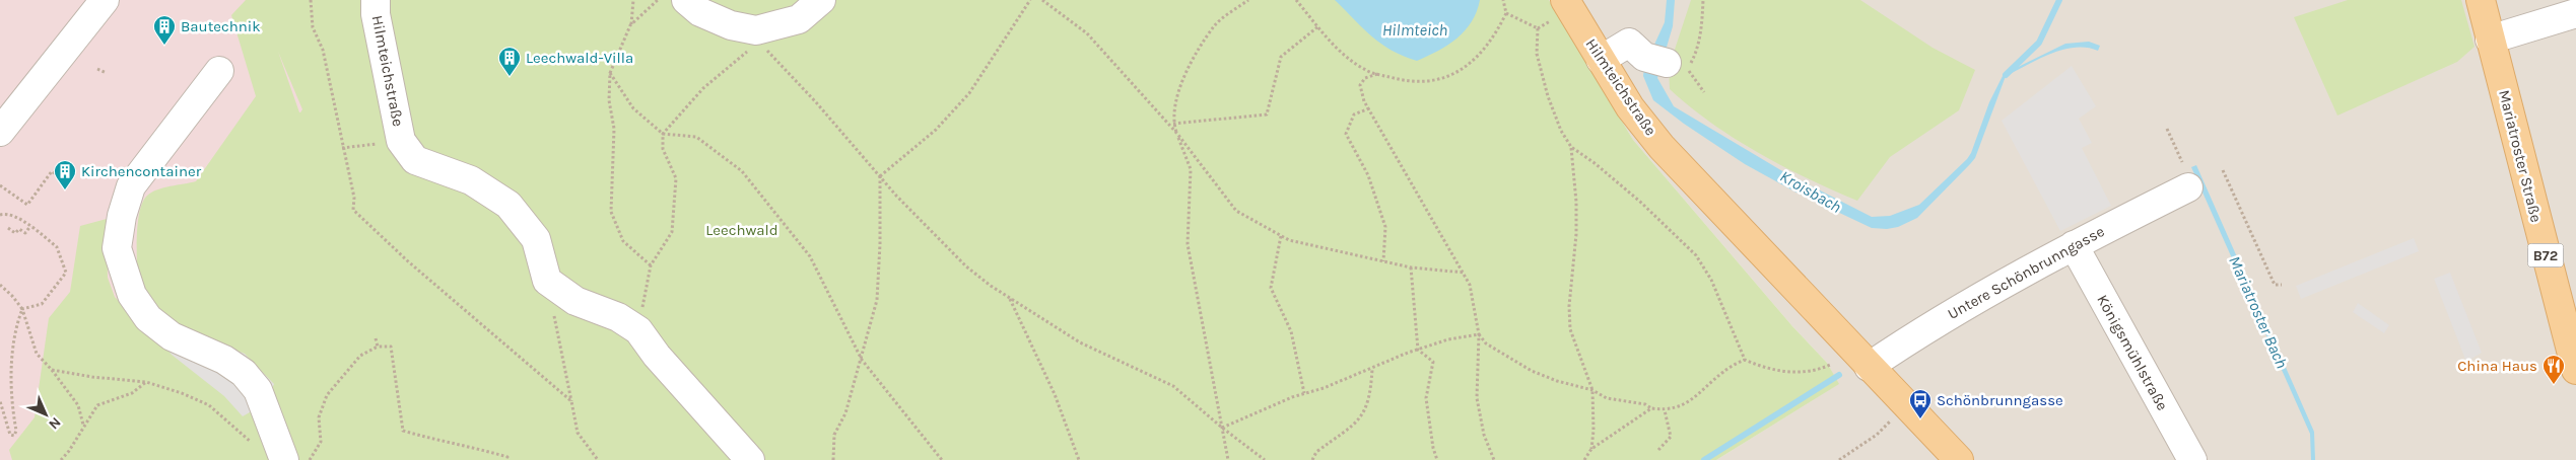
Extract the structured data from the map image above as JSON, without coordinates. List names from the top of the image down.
{
  "streets": {
    "main road": ["Hilmteichstraße", "Mariatroster Straße", "B72"],
    "street": ["Untere Schönbrunngasse", "Königsmühlstraße"]
  },
  "crossings": [
    ["Hilmteichstraße", "Untere Schönbrunngasse"],
    ["Untere Schönbrunngasse", "Königsmühlstraße"]
  ],
  "water": ["Hilmteich", "Kroisbach", "Mariatroster Bach"],
  "parks": ["Leechwald"],
  "places": {
    "building": ["Bautechnik", "Leechwald-Villa", "Kirchencontainer"],
    "restaurant": ["China Haus"],
    "bus stop": ["Schönbrunngasse"]
  },
  "north": "bottom right"
}
